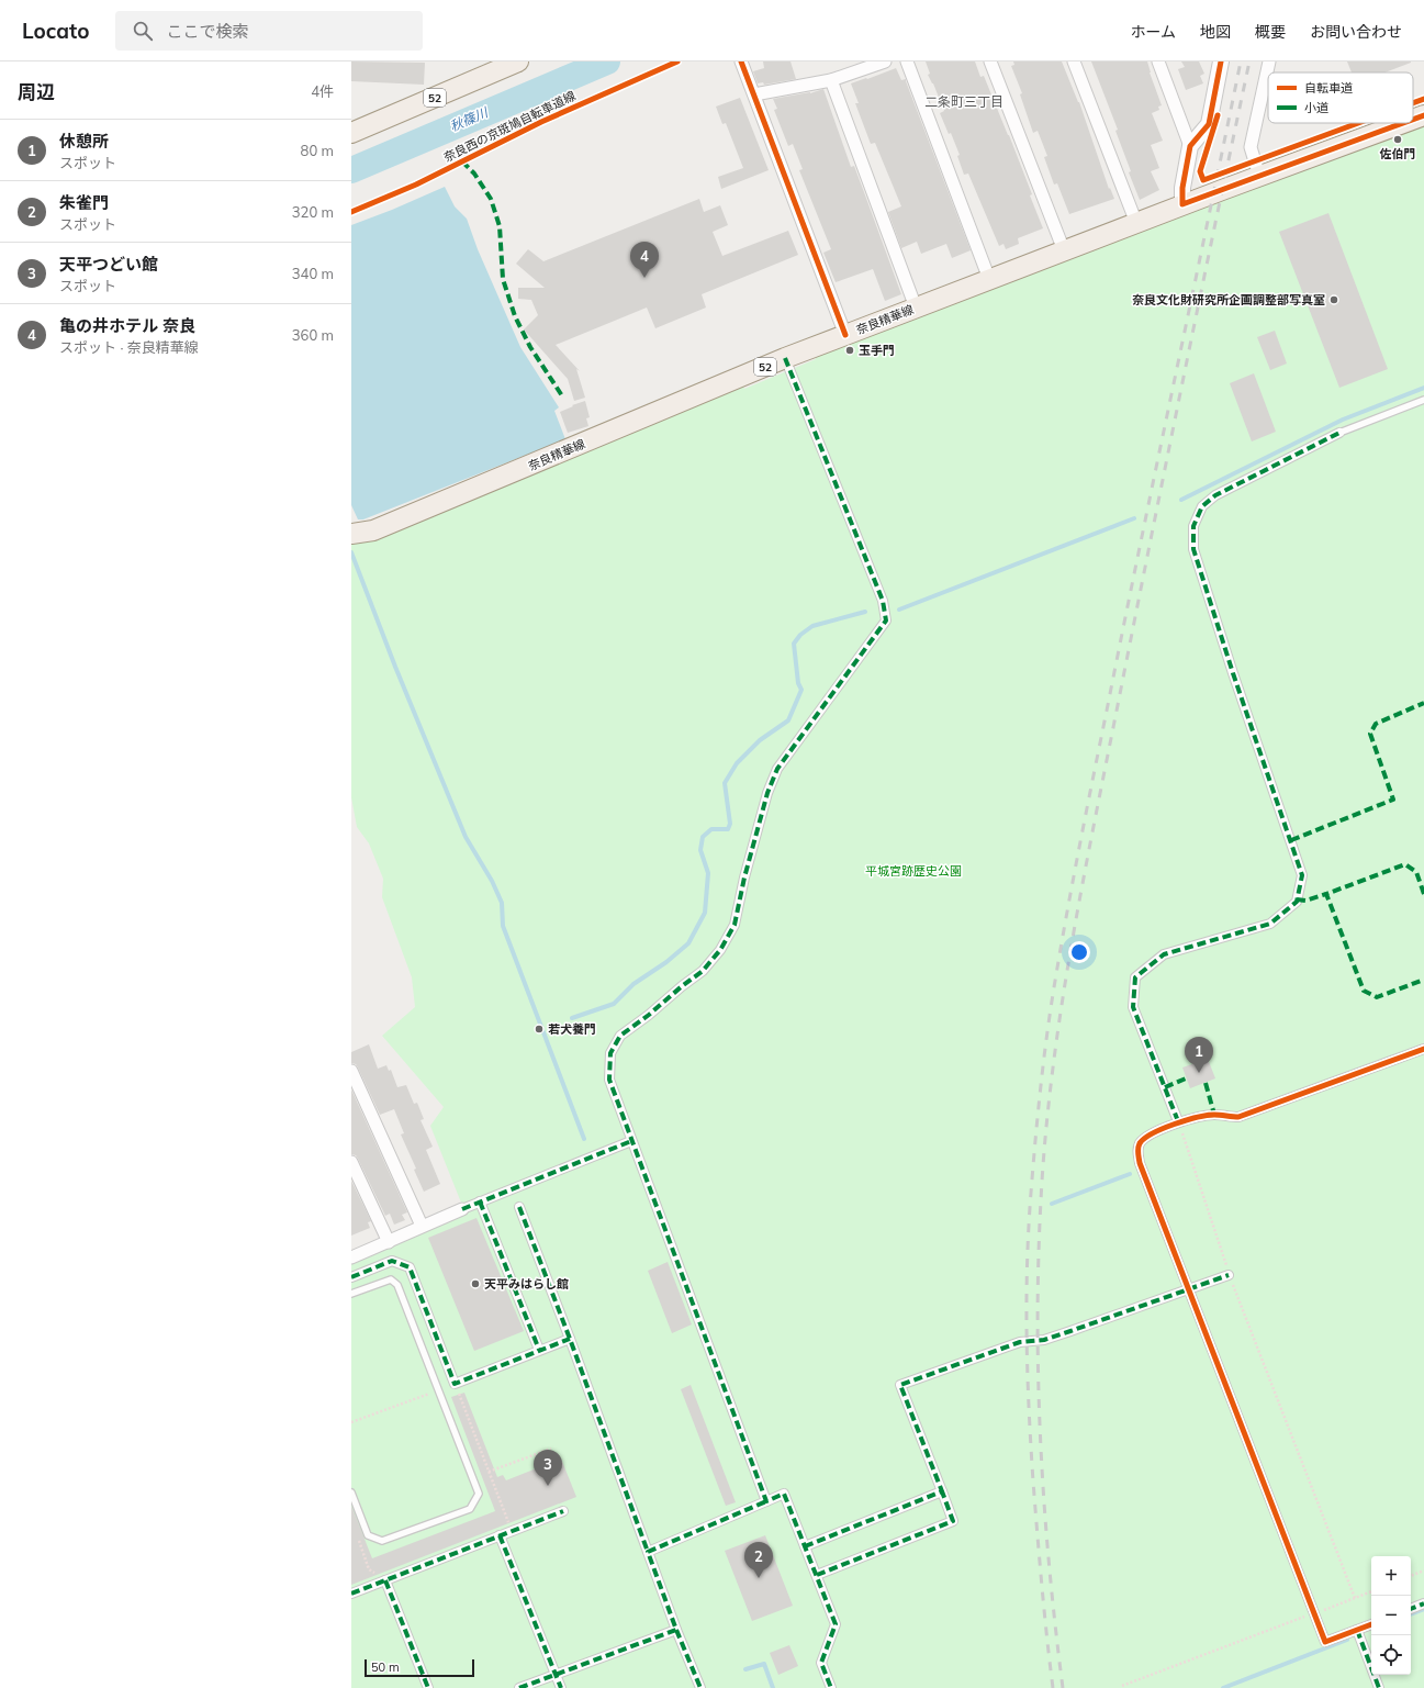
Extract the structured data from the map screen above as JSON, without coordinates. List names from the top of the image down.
{
  "streets": {
    "main road": ["52", "奈良精華線"],
    "cycle path": ["奈良西の京斑鳩自転車道線"]
  },
  "districts": ["二条町三丁目"],
  "water": ["秋篠川"],
  "parks": ["平城宮跡歴史公園"],
  "places": [
    "佐伯門",
    "奈良文化財研究所企画調整部写真室",
    "玉手門",
    "若犬養門",
    "天平みはらし館"
  ],
  "legend": ["自転車道", "小道"],
  "scale_bar": "50 m",
  "page": {
    "header": "Locato",
    "search": "ここで検索",
    "nav": [
      "ホーム",
      "地図",
      "概要",
      "お問い合わせ"
    ],
    "heading": ["周辺", "4件"],
    "list": [
      {
        "mark": "1",
        "name": "休憩所",
        "note": "スポット",
        "value": "80 m"
      },
      {
        "mark": "2",
        "name": "朱雀門",
        "note": "スポット",
        "value": "320 m"
      },
      {
        "mark": "3",
        "name": "天平つどい館",
        "note": "スポット",
        "value": "340 m"
      },
      {
        "mark": "4",
        "name": "亀の井ホテル 奈良",
        "note": "スポット · 奈良精華線",
        "value": "360 m"
      }
    ],
    "pins": [
      "4",
      "1",
      "3",
      "2"
    ],
    "map_buttons": ["+", "−"],
    "scale": "50 m"
  }
}
